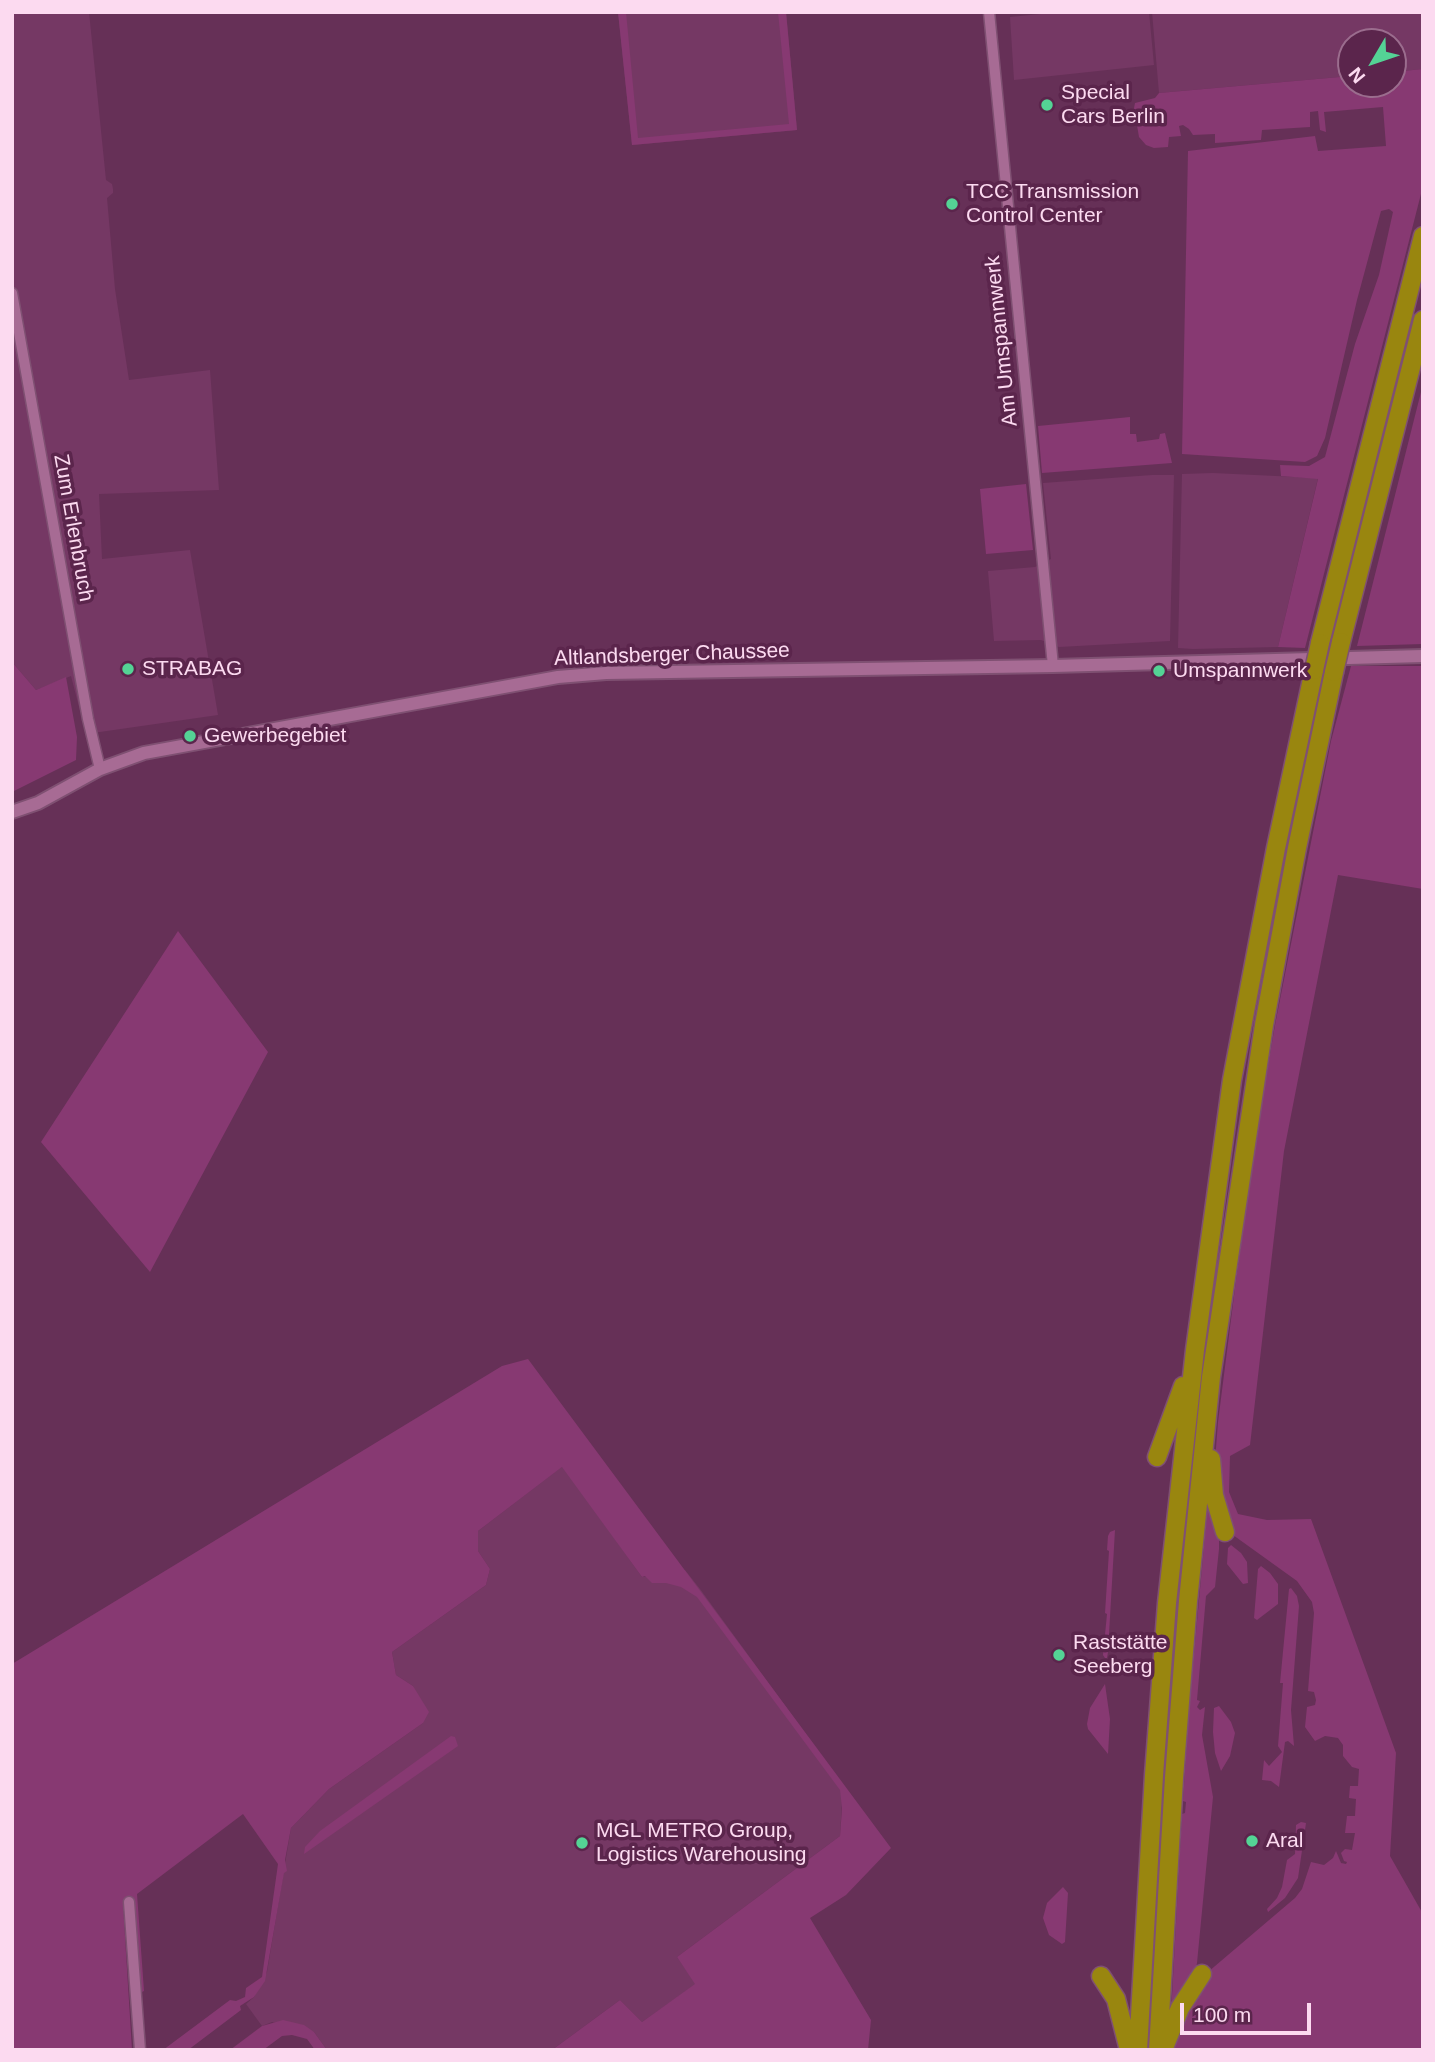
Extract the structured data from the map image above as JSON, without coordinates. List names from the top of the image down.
{
  "streets": {
    "street": ["Am Umspannwerk", "Zum Erlenbruch", "Altlandsberger Chaussee"]
  },
  "crossings": [
    ["Am Umspannwerk", "Altlandsberger Chaussee"],
    ["Zum Erlenbruch", "Altlandsberger Chaussee"]
  ],
  "places": [
    "Special Cars Berlin",
    "TCC Transmission Control Center",
    "STRABAG",
    "Umspannwerk",
    "Gewerbegebiet",
    "Raststätte Seeberg",
    "Aral",
    "MGL METRO Group, Logistics Warehousing"
  ],
  "scale_bar": "100 m",
  "north": "bottom left"
}
